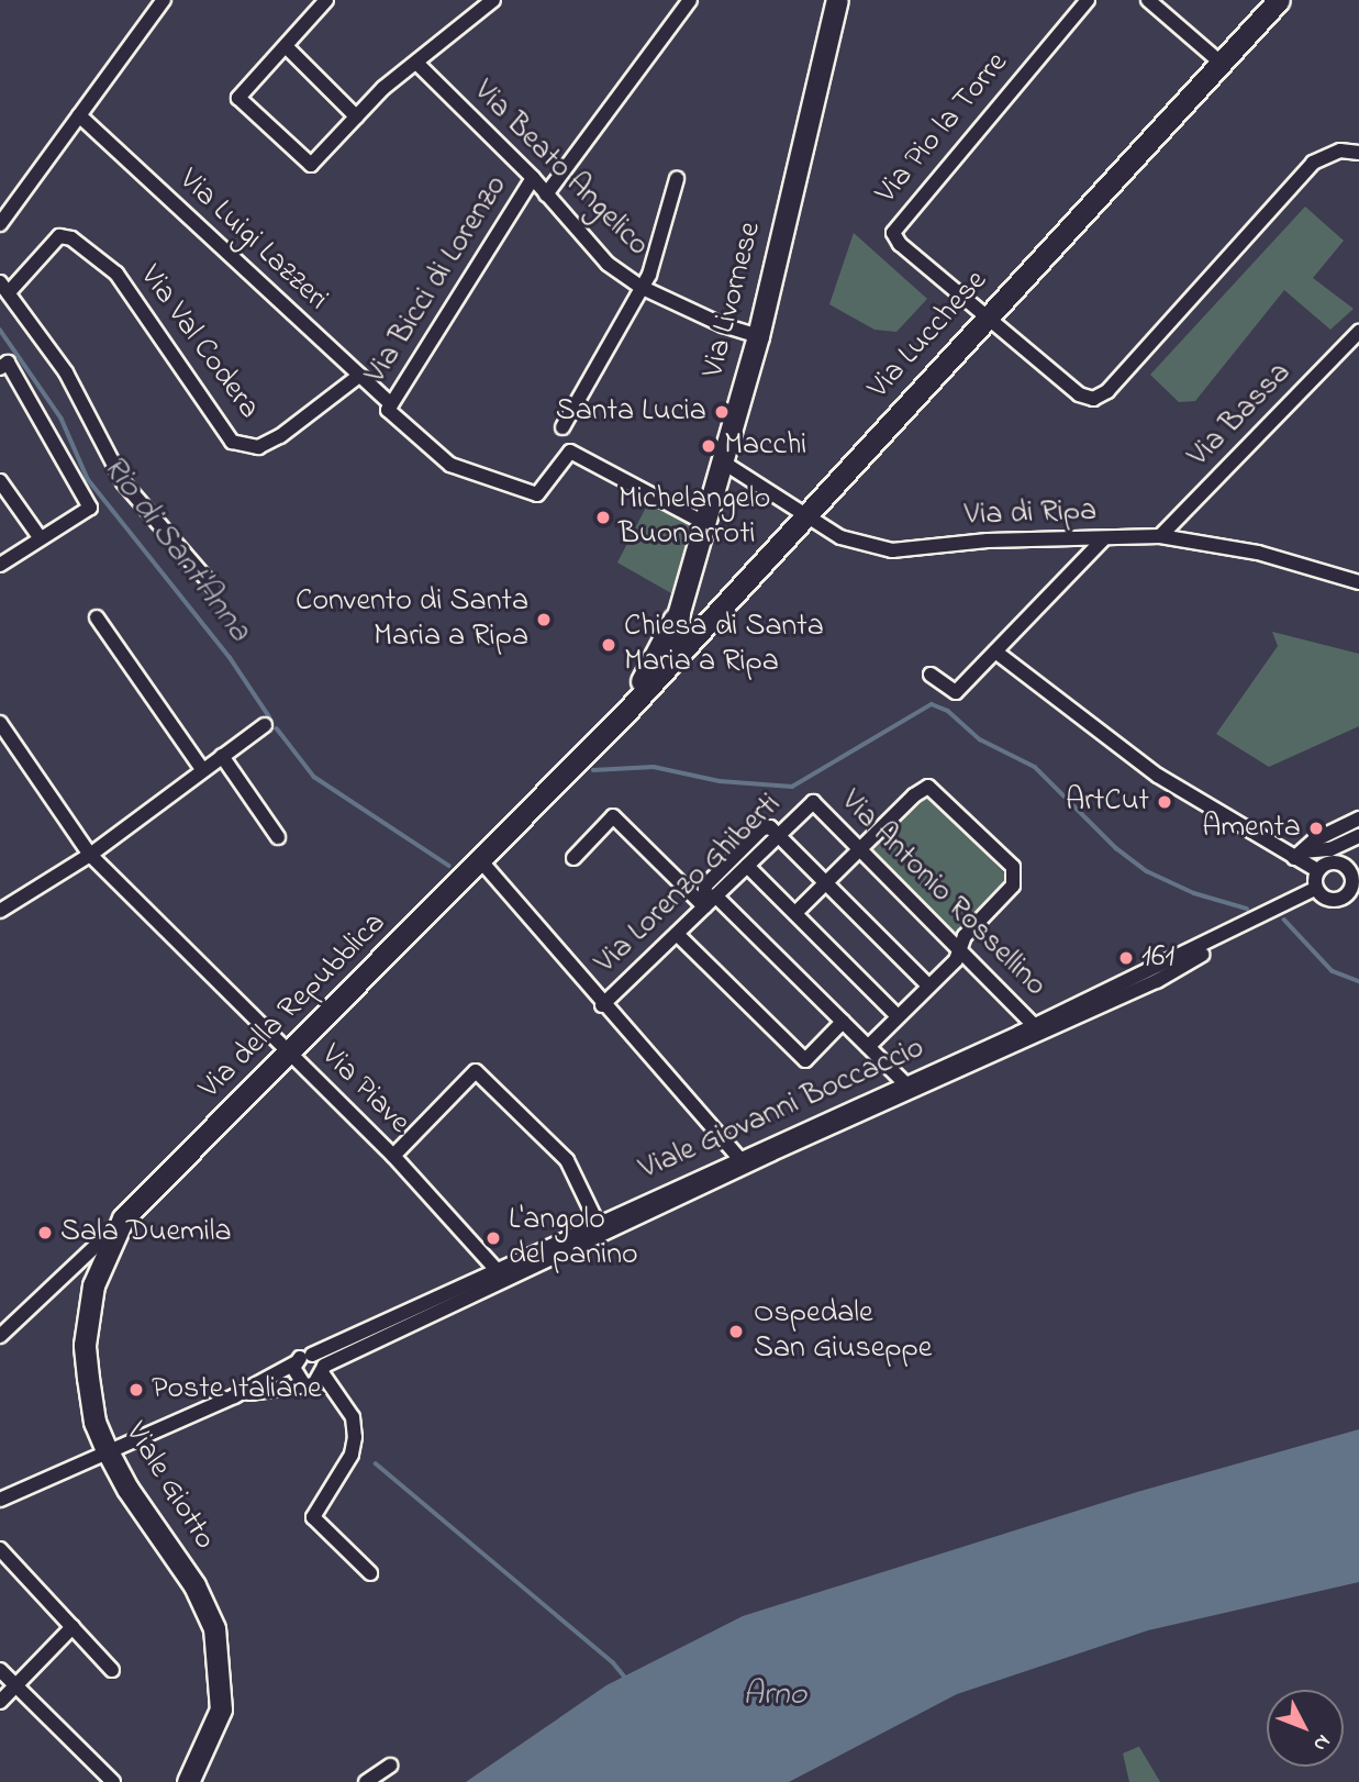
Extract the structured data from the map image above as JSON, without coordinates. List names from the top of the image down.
{
  "streets": {
    "main road": [
      "Via Livornese",
      "Via Lucchese",
      "Via della Repubblica",
      "Viale Giotto"
    ],
    "street": [
      "Via Pio la Torre",
      "Via Beato Angelico",
      "Via Luigi Lazzeri",
      "Via Bicci di Lorenzo",
      "Via Val Codera",
      "Via Bassa",
      "Via di Ripa",
      "Via Lorenzo Ghiberti",
      "Via Antonio Rossellino",
      "Via Piave",
      "Viale Giovanni Boccaccio"
    ]
  },
  "crossings": [
    ["Via Pio la Torre", "Via Lucchese"],
    ["Via Beato Angelico", "Via Bicci di Lorenzo"],
    ["Via Beato Angelico", "Via Livornese"],
    ["Via Luigi Lazzeri", "Via Bicci di Lorenzo"],
    ["Via Luigi Lazzeri", "Via Livornese"],
    ["Via Luigi Lazzeri", "Via Val Codera"],
    ["Via Livornese", "Via Lucchese"],
    ["Via Livornese", "Via di Ripa"],
    ["Via Livornese", "Via della Repubblica"],
    ["Via Lucchese", "Via di Ripa"],
    ["Via Lucchese", "Via della Repubblica"],
    ["Via Bassa", "Via di Ripa"],
    ["Via Lorenzo Ghiberti", "Via Antonio Rossellino"],
    ["Via Antonio Rossellino", "Viale Giovanni Boccaccio"],
    ["Via della Repubblica", "Via Piave"],
    ["Via della Repubblica", "Viale Giotto"],
    ["Via Piave", "Viale Giovanni Boccaccio"],
    ["Viale Giovanni Boccaccio", "Viale Giotto"]
  ],
  "water": ["Rio di Sant'Anna", "Arno"],
  "places": [
    "Santa Lucia",
    "Macchi",
    "Michelangelo Buonarroti",
    "Convento di Santa Maria a Ripa",
    "Chiesa di Santa Maria a Ripa",
    "ArtCut",
    "Amenta",
    "161",
    "Sala Duemila",
    "L'angolo del panino",
    "Ospedale San Giuseppe",
    "Poste Italiane"
  ],
  "north": "bottom right"
}
